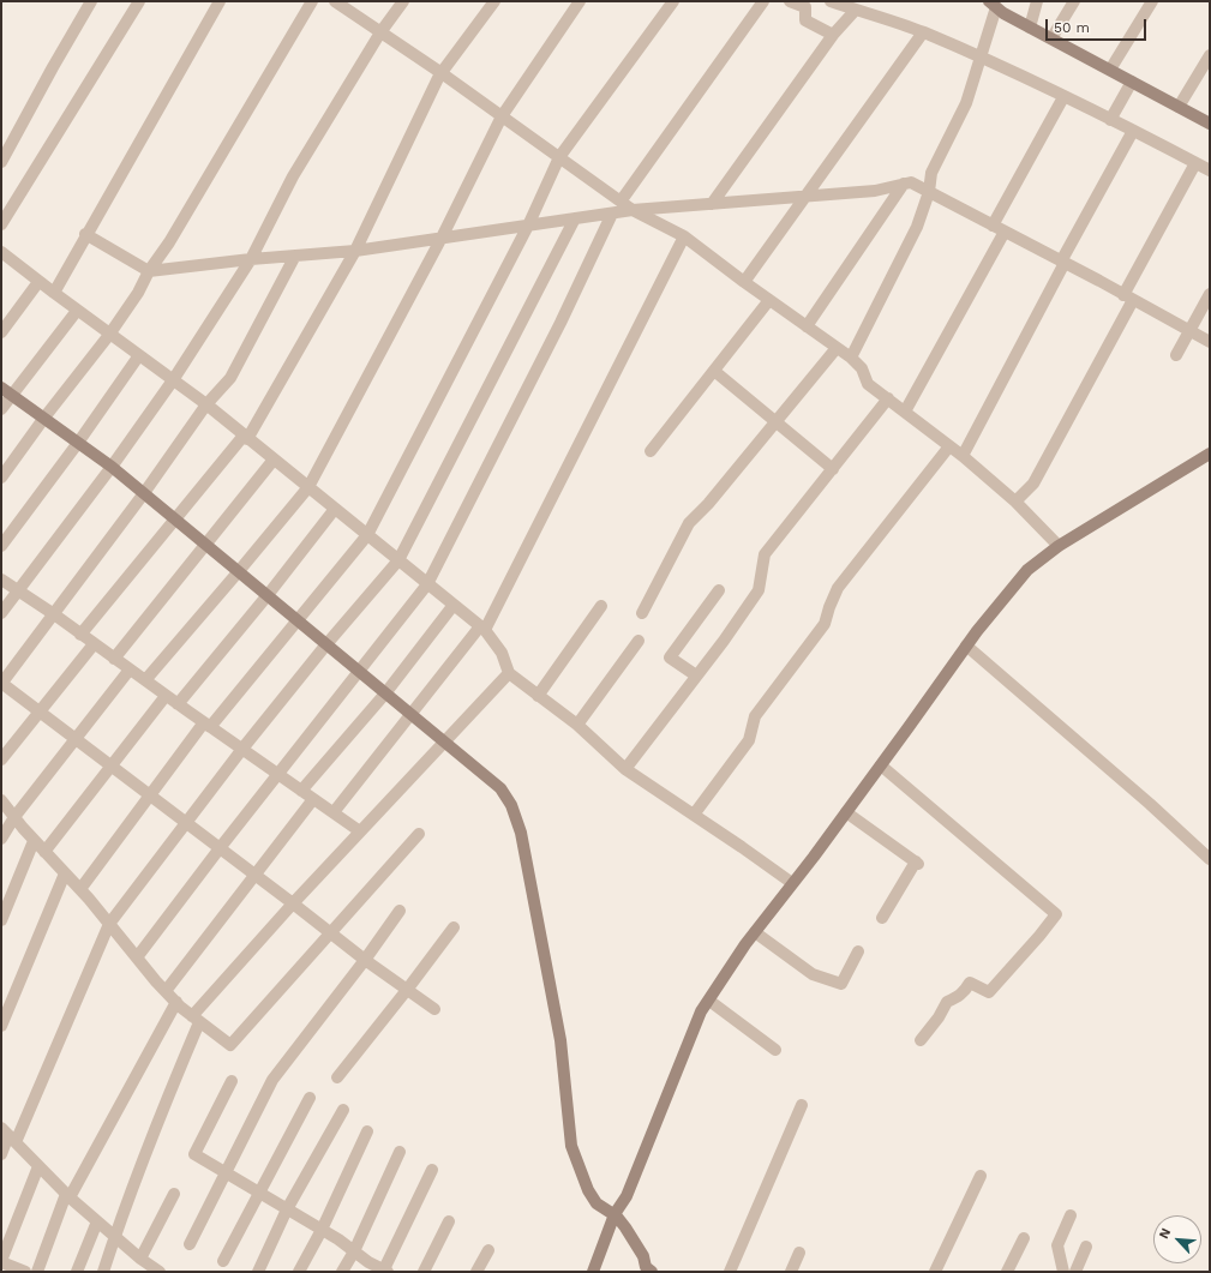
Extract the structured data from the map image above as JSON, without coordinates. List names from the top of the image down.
{
  "scale_bar": "50 m",
  "north": "top left"
}
